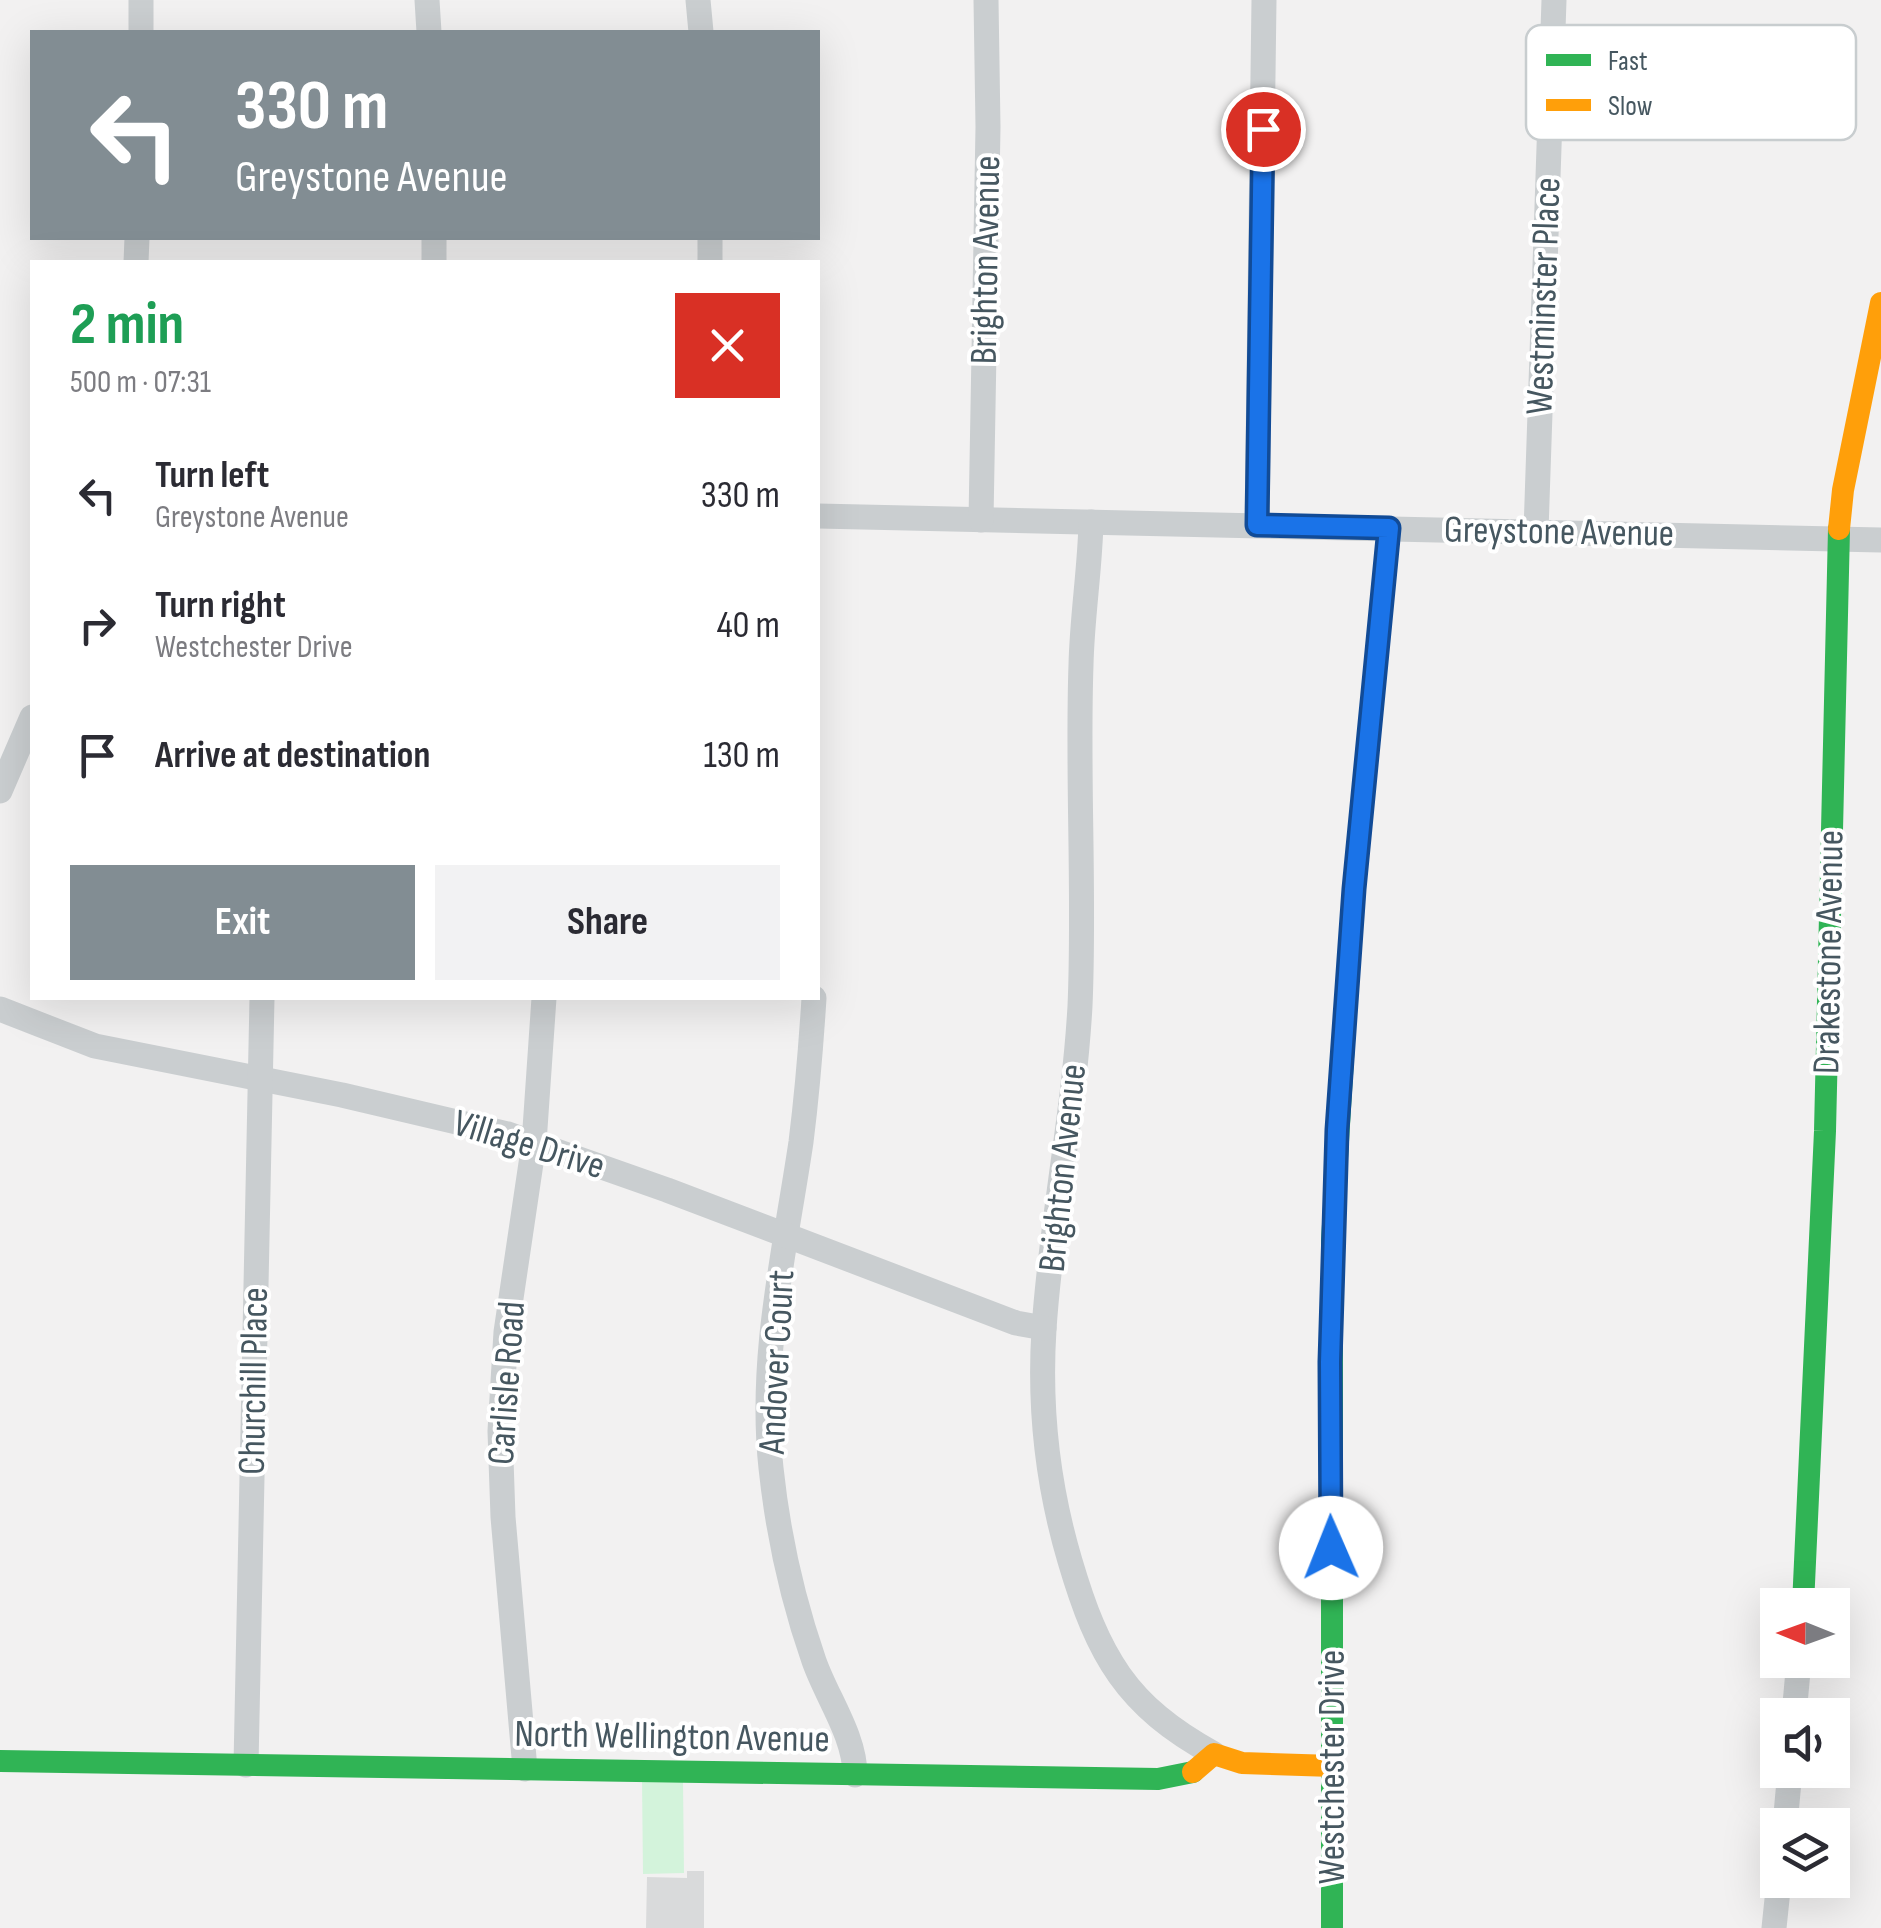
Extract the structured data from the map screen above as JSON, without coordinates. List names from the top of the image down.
{
  "streets": {
    "street": [
      "Brighton Avenue",
      "Westminster Place",
      "Greystone Avenue",
      "Drakestone Avenue",
      "Village Drive",
      "Andover Court",
      "Churchill Place",
      "Carlisle Road",
      "North Wellington Avenue",
      "Westchester Drive"
    ]
  },
  "crossings": [
    ["Brighton Avenue", "Greystone Avenue"],
    ["Brighton Avenue", "Village Drive"],
    ["Brighton Avenue", "North Wellington Avenue"],
    ["Westminster Place", "Greystone Avenue"],
    ["Greystone Avenue", "Drakestone Avenue"],
    ["Greystone Avenue", "Westchester Drive"],
    ["Village Drive", "Andover Court"],
    ["Village Drive", "Churchill Place"],
    ["Village Drive", "Carlisle Road"],
    ["Andover Court", "North Wellington Avenue"],
    ["Churchill Place", "North Wellington Avenue"],
    ["Carlisle Road", "North Wellington Avenue"]
  ],
  "legend": ["Fast", "Slow"],
  "north": "left",
  "page": {
    "turn": ["330 m", "Greystone Avenue"],
    "heading": ["2 min", "500 m · 07:31"],
    "list": [
      {
        "name": "Turn left",
        "note": "Greystone Avenue",
        "value": "330 m"
      },
      {
        "name": "Turn right",
        "note": "Westchester Drive",
        "value": "40 m"
      },
      {
        "name": "Arrive at destination",
        "value": "130 m"
      }
    ],
    "buttons": ["Exit", "Share"]
  }
}
